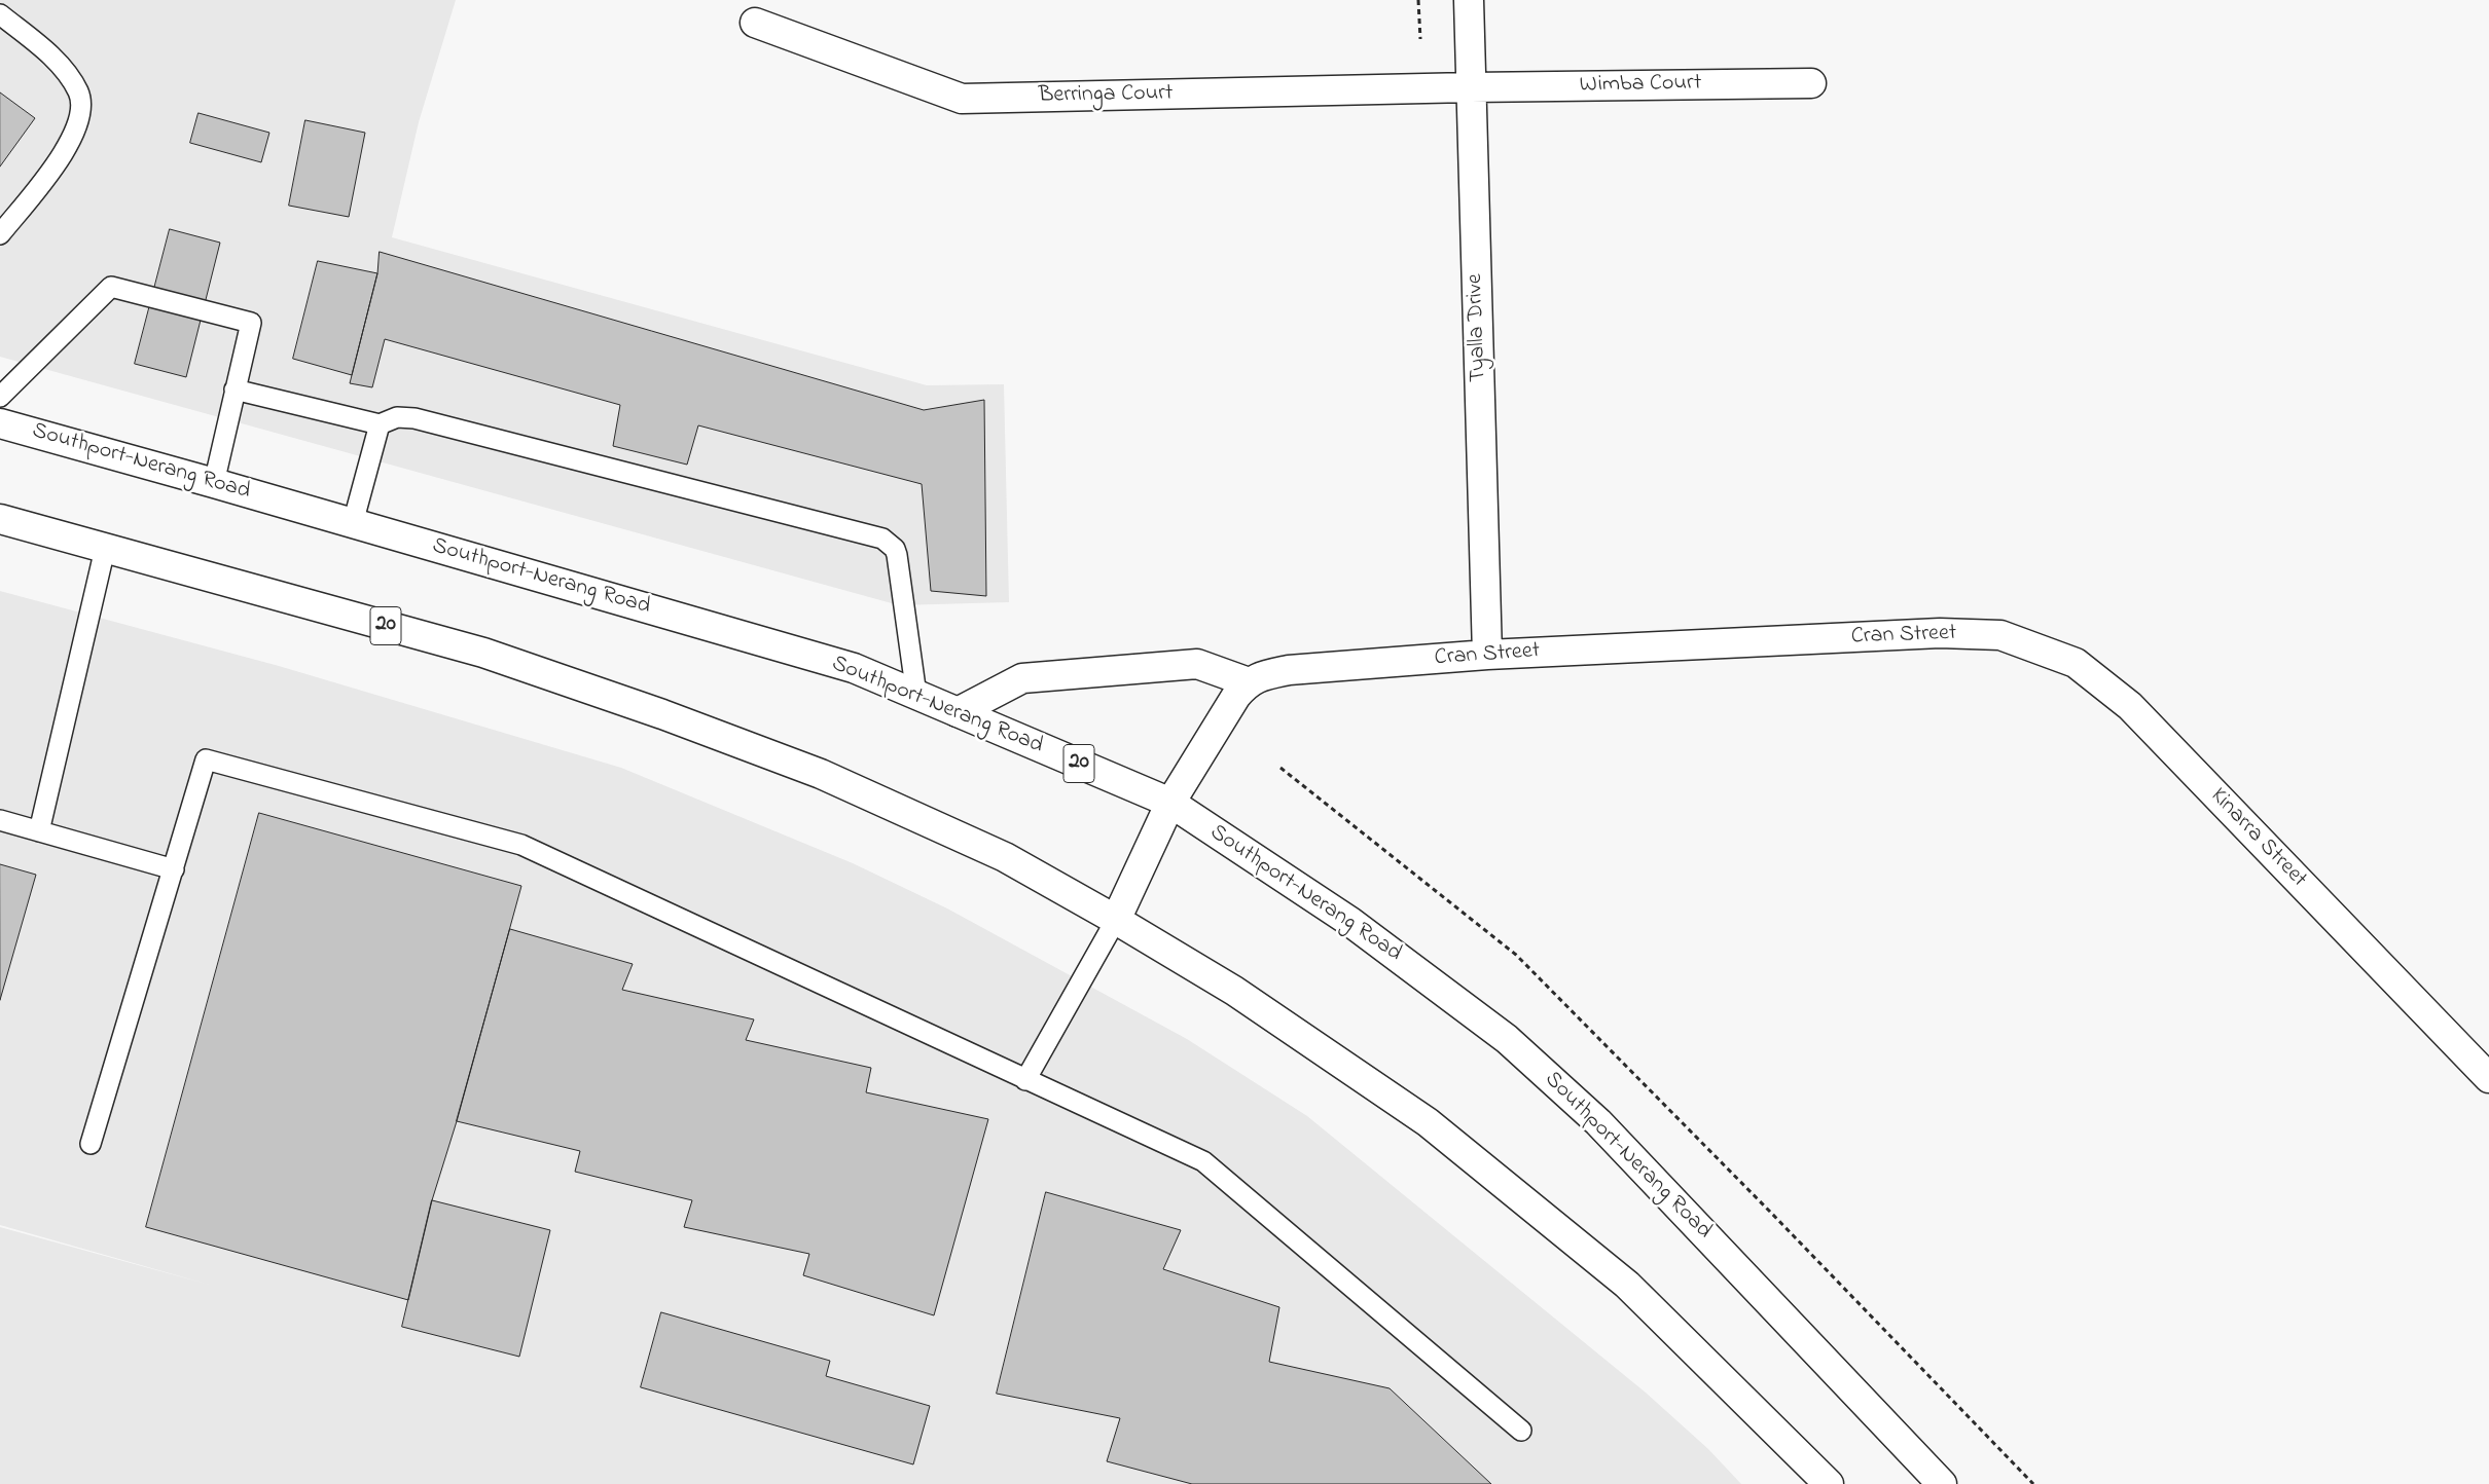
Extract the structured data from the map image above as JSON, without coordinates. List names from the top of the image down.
{
  "streets": {
    "main road": [
      "Wimba Court",
      "Berringa Court",
      "Tyalla Drive",
      "Southport-Nerang Road",
      "20",
      "Cran Street",
      "Kinarra Street"
    ]
  },
  "crossings": [
    ["Wimba Court", "Berringa Court"],
    ["Wimba Court", "Tyalla Drive"],
    ["Berringa Court", "Tyalla Drive"],
    ["Tyalla Drive", "Cran Street"],
    ["Southport-Nerang Road", "Cran Street"],
    ["20", "Cran Street"],
    ["Cran Street", "Kinarra Street"]
  ]
}
